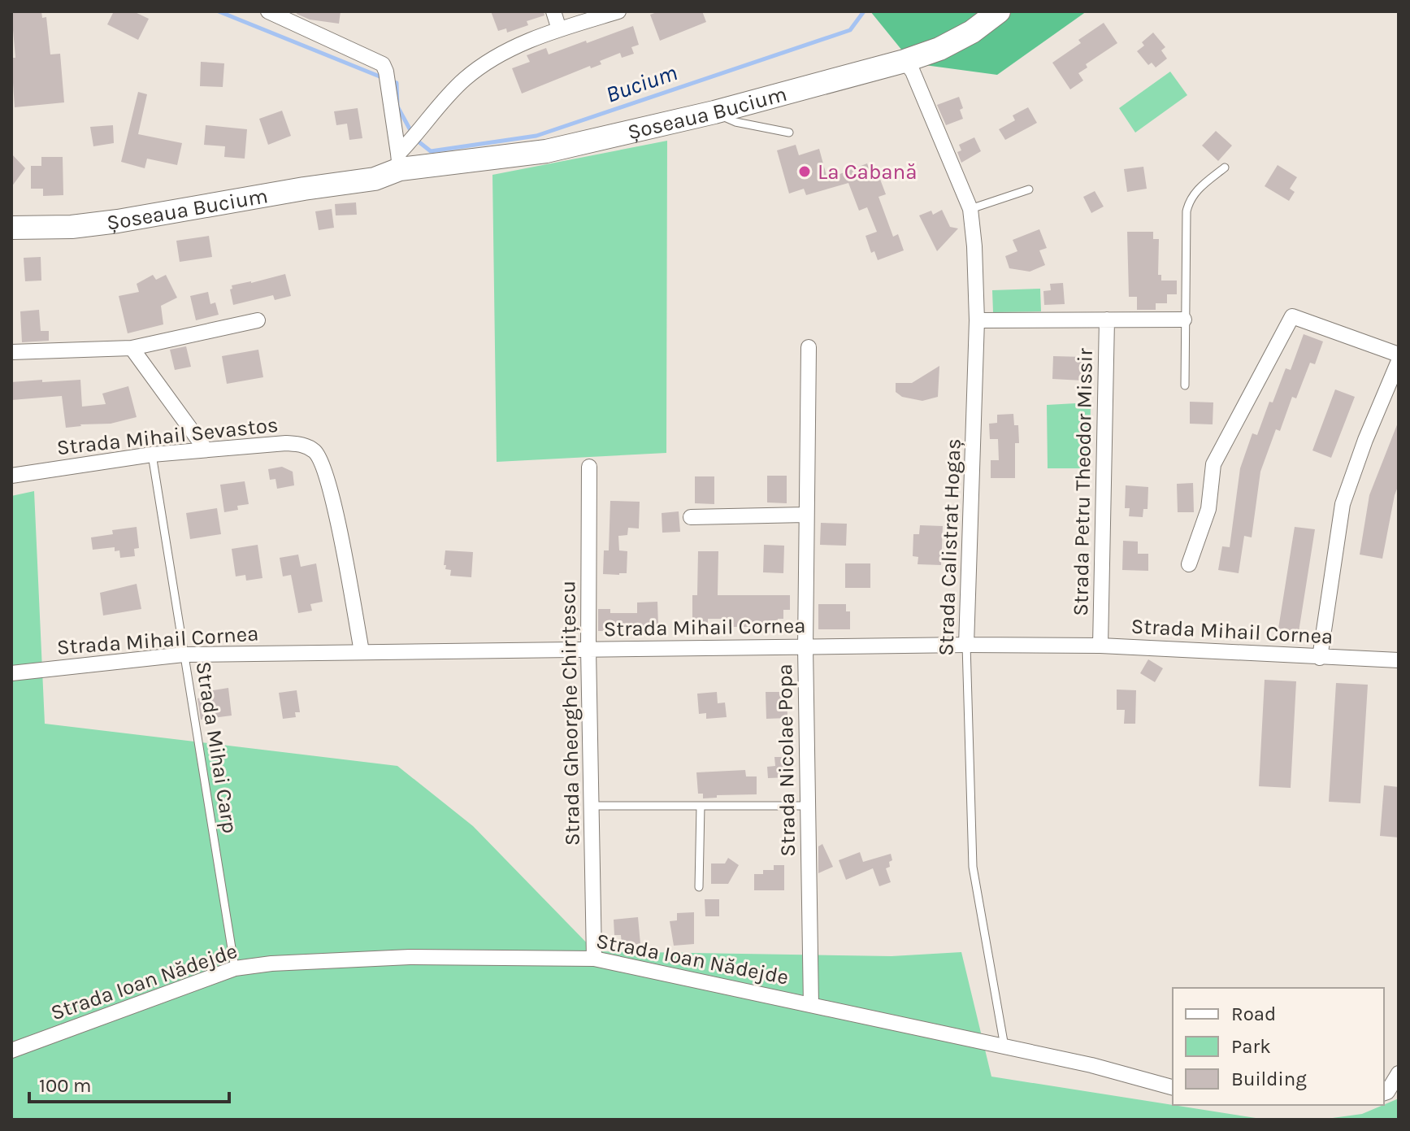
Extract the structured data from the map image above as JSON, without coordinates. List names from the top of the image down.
{
  "streets": {
    "main road": ["Șoseaua Bucium"],
    "street": [
      "Strada Mihail Sevastos",
      "Strada Petru Theodor Missir",
      "Strada Calistrat Hogaș",
      "Strada Mihail Cornea",
      "Strada Gheorghe Chirițescu",
      "Strada Nicolae Popa",
      "Strada Ioan Nădejde"
    ],
    "lane": ["Strada Mihai Carp"]
  },
  "crossings": [
    ["Șoseaua Bucium", "Strada Calistrat Hogaș"],
    ["Strada Mihail Sevastos", "Strada Mihail Cornea"],
    ["Strada Mihail Sevastos", "Strada Mihai Carp"],
    ["Strada Petru Theodor Missir", "Strada Calistrat Hogaș"],
    ["Strada Petru Theodor Missir", "Strada Mihail Cornea"],
    ["Strada Calistrat Hogaș", "Strada Mihail Cornea"],
    ["Strada Calistrat Hogaș", "Strada Ioan Nădejde"],
    ["Strada Mihail Cornea", "Strada Gheorghe Chirițescu"],
    ["Strada Mihail Cornea", "Strada Mihai Carp"],
    ["Strada Mihail Cornea", "Strada Nicolae Popa"],
    ["Strada Gheorghe Chirițescu", "Strada Ioan Nădejde"],
    ["Strada Mihai Carp", "Strada Ioan Nădejde"],
    ["Strada Nicolae Popa", "Strada Ioan Nădejde"]
  ],
  "water": ["Bucium"],
  "places": ["La Cabană"],
  "legend": ["Road", "Park", "Building"],
  "scale_bar": "100 m"
}
